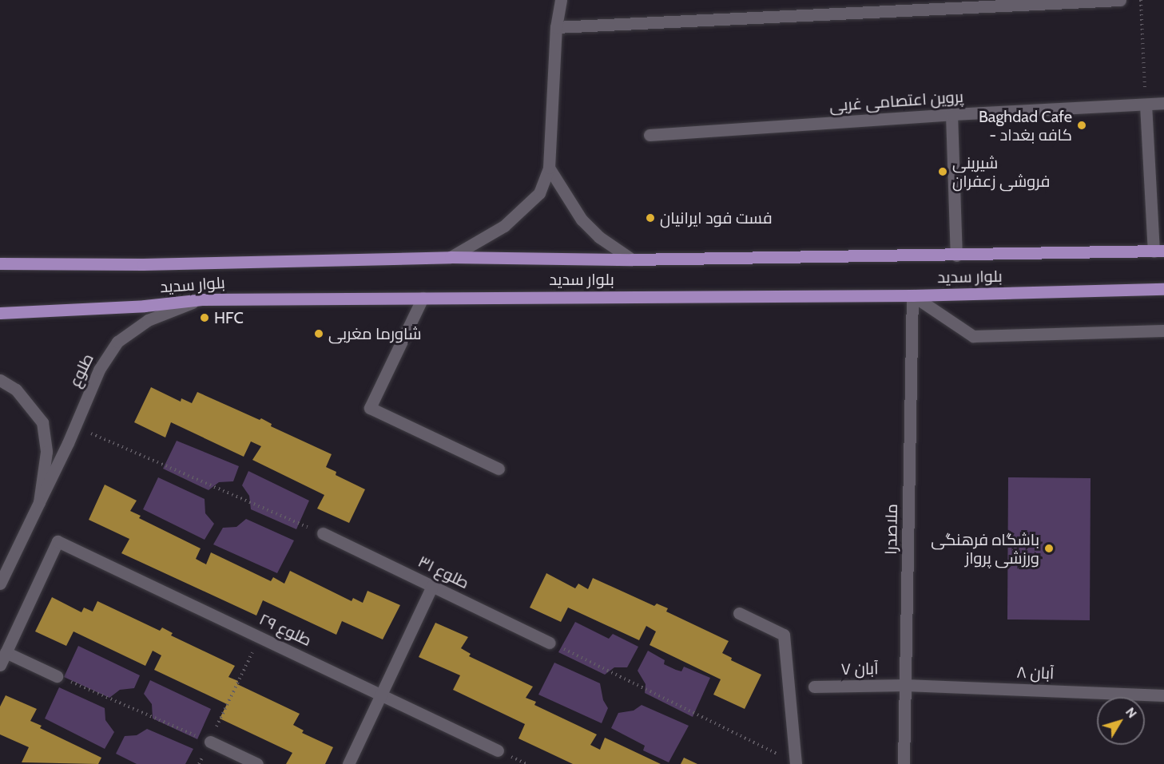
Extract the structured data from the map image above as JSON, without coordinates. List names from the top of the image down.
{
  "streets": {
    "main road": ["بلوار سدید"],
    "street": [
      "پروین اعتصامی غربی",
      "طلوع",
      "ملاصدرا",
      "طلوع ۳۱",
      "طلوع ۲۹",
      "آبان ۷",
      "آبان ۸"
    ]
  },
  "crossings": [
    ["بلوار سدید", "طلوع"],
    ["بلوار سدید", "ملاصدرا"],
    ["ملاصدرا", "آبان ۷"],
    ["ملاصدرا", "آبان ۸"],
    ["آبان ۷", "آبان ۸"]
  ],
  "places": [
    "Baghdad Cafe - کافه بغداد",
    "شیرینی فروشی زعفران",
    "فست فود ایرانیان",
    "HFC",
    "شاورما مغربی",
    "باشگاه فرهنگی ورزشی پرواز"
  ],
  "north": "top right"
}
